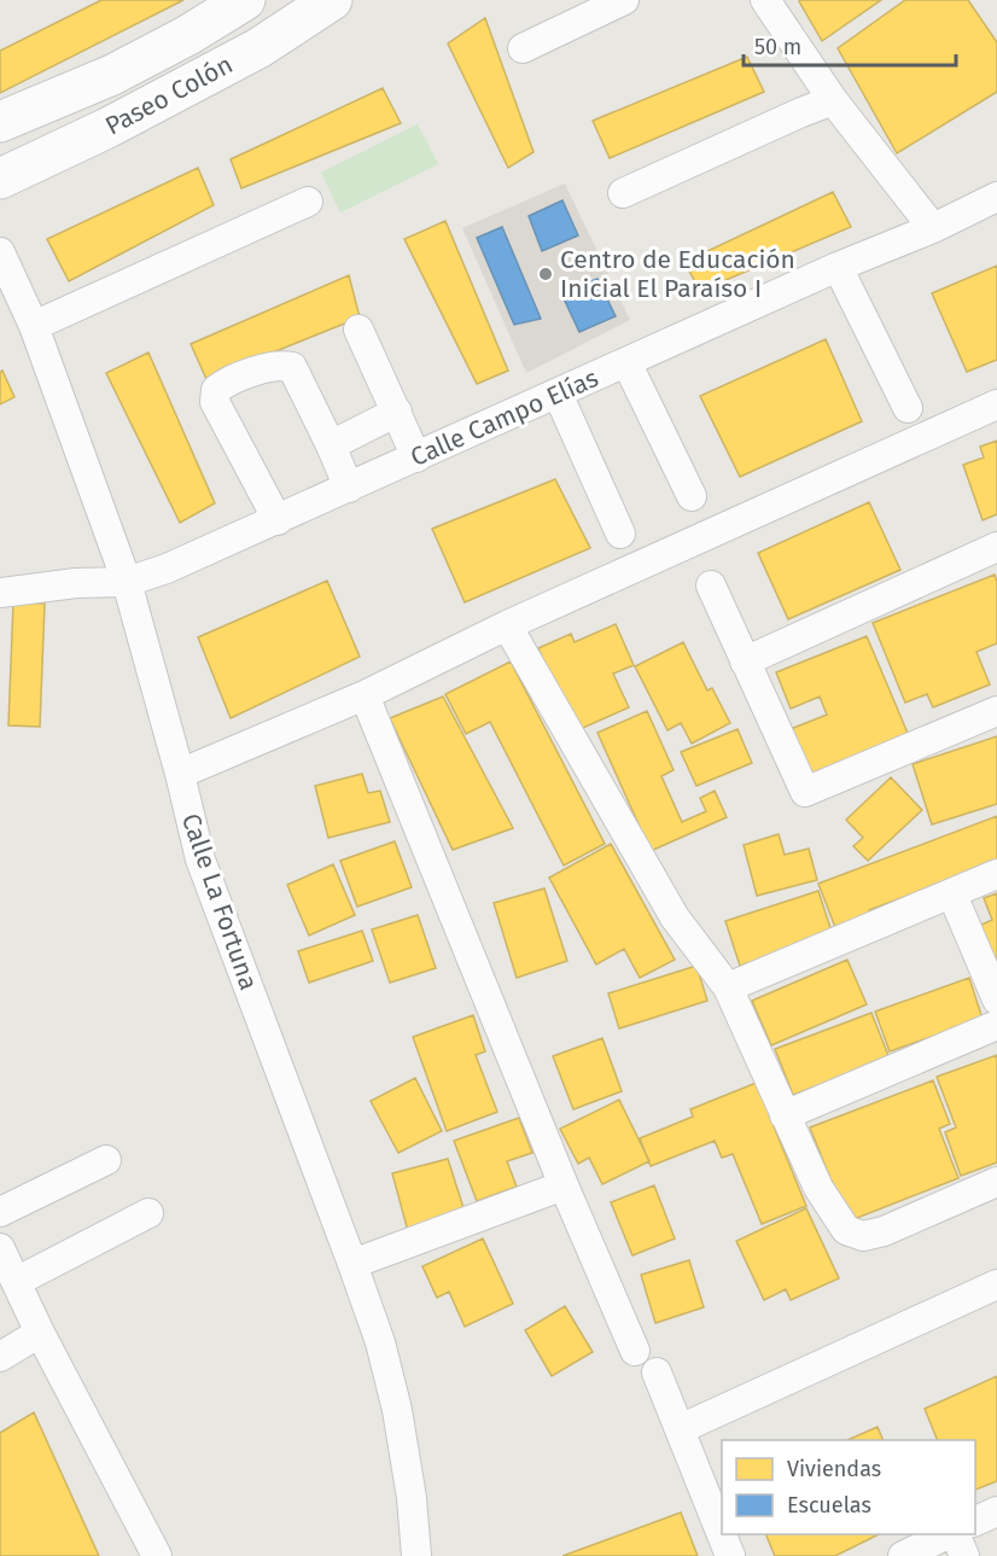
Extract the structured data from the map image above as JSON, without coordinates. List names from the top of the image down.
{
  "streets": {
    "main road": ["Paseo Colón"],
    "street": ["Calle Campo Elías", "Calle La Fortuna"]
  },
  "crossings": [
    ["Calle Campo Elías", "Calle La Fortuna"]
  ],
  "places": ["Centro de Educación Inicial El Paraíso I"],
  "legend": ["Viviendas", "Escuelas"],
  "scale_bar": "50 m"
}
